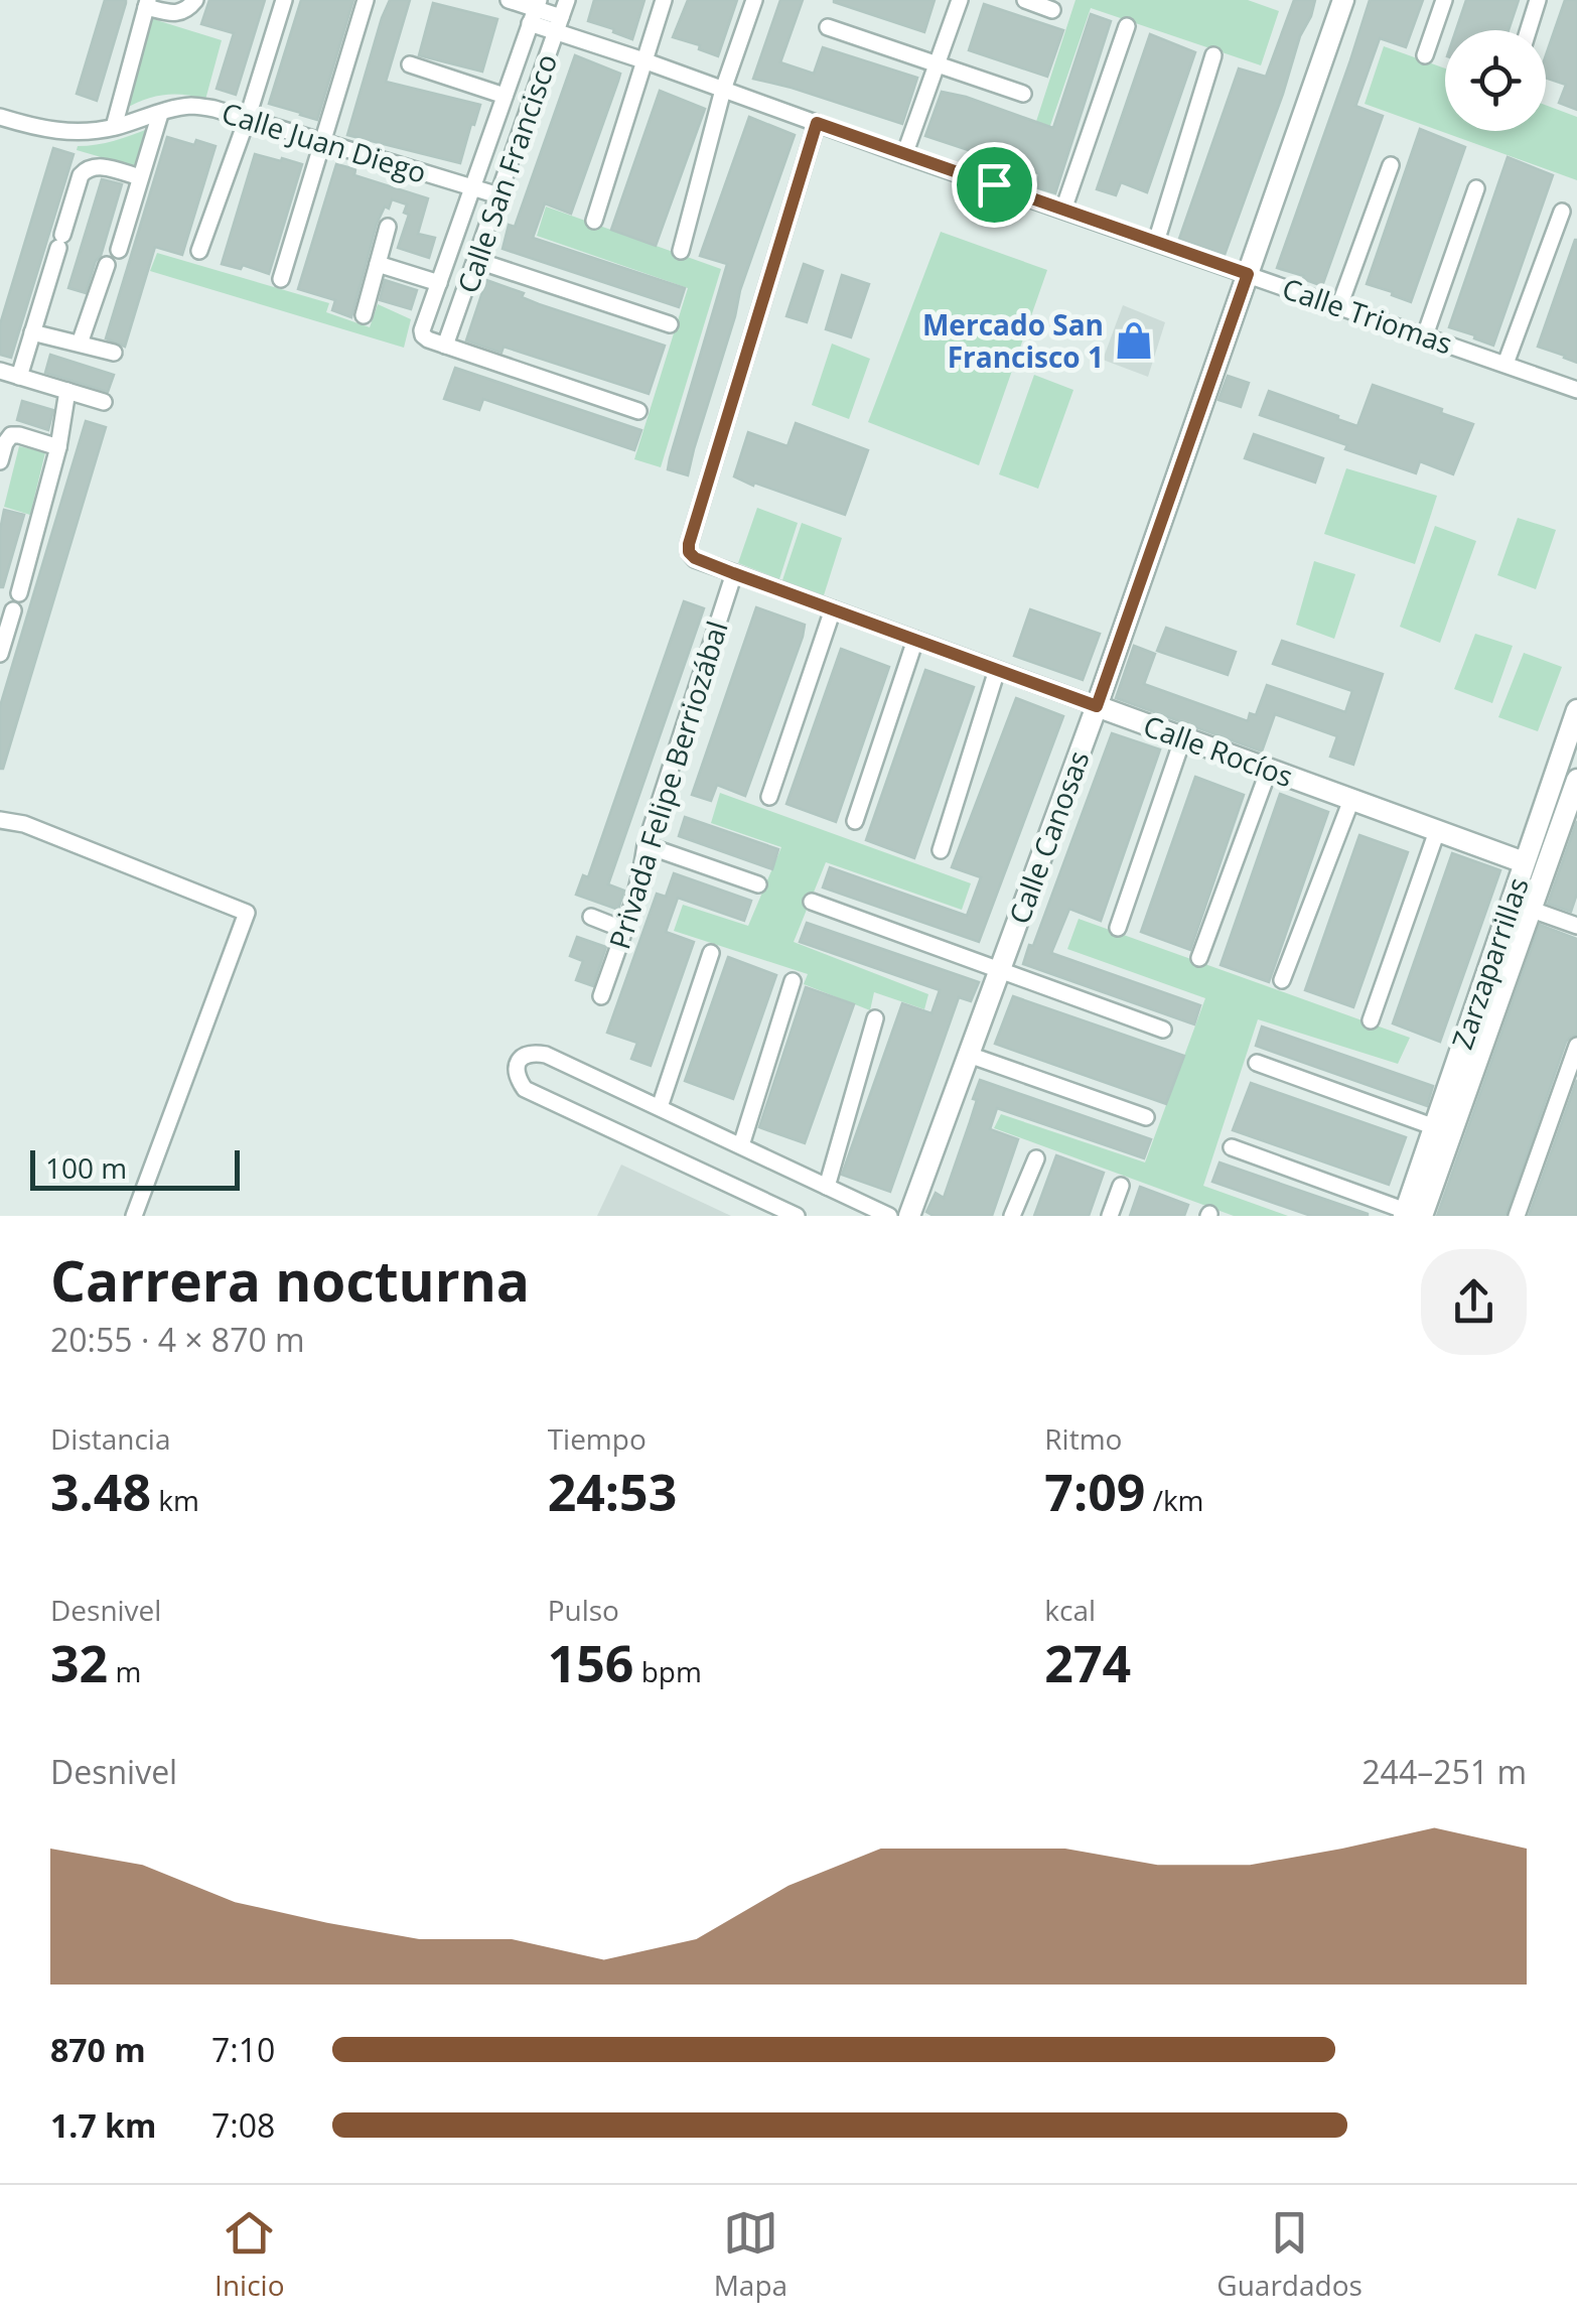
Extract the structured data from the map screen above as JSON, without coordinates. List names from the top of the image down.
{
  "streets": {
    "street": [
      "Calle Juan Diego",
      "Calle San Francisco",
      "Calle Triomas",
      "Calle Rocíos",
      "Privada Felipe Berriozábal",
      "Calle Canosas",
      "Zarzaparrillas"
    ]
  },
  "crossings": [
    ["Calle Juan Diego", "Calle San Francisco"],
    ["Calle San Francisco", "Calle Triomas"],
    ["Calle Triomas", "Calle Rocíos"],
    ["Calle Triomas", "Calle Canosas"],
    ["Calle Rocíos", "Privada Felipe Berriozábal"],
    ["Calle Rocíos", "Calle Canosas"],
    ["Calle Rocíos", "Zarzaparrillas"]
  ],
  "places": {
    "shop": ["Mercado San Francisco 1"]
  },
  "scale_bar": "100 m",
  "page": {
    "scale": "100 m",
    "heading": ["Carrera nocturna", "20:55 · 4 × 870 m"],
    "stats": [
      ["Distancia", "3.48 km"],
      ["Tiempo", "24:53"],
      ["Ritmo", "7:09 /km"],
      ["Desnivel", "32 m"],
      ["Pulso", "156 bpm"],
      ["kcal", "274"]
    ],
    "chart": ["Desnivel", "244–251 m"],
    "list": [
      {
        "name": "870 m",
        "note": "7:10"
      },
      {
        "name": "1.7 km",
        "note": "7:08"
      }
    ],
    "tabs": ["Inicio", "Mapa", "Guardados"]
  }
}
